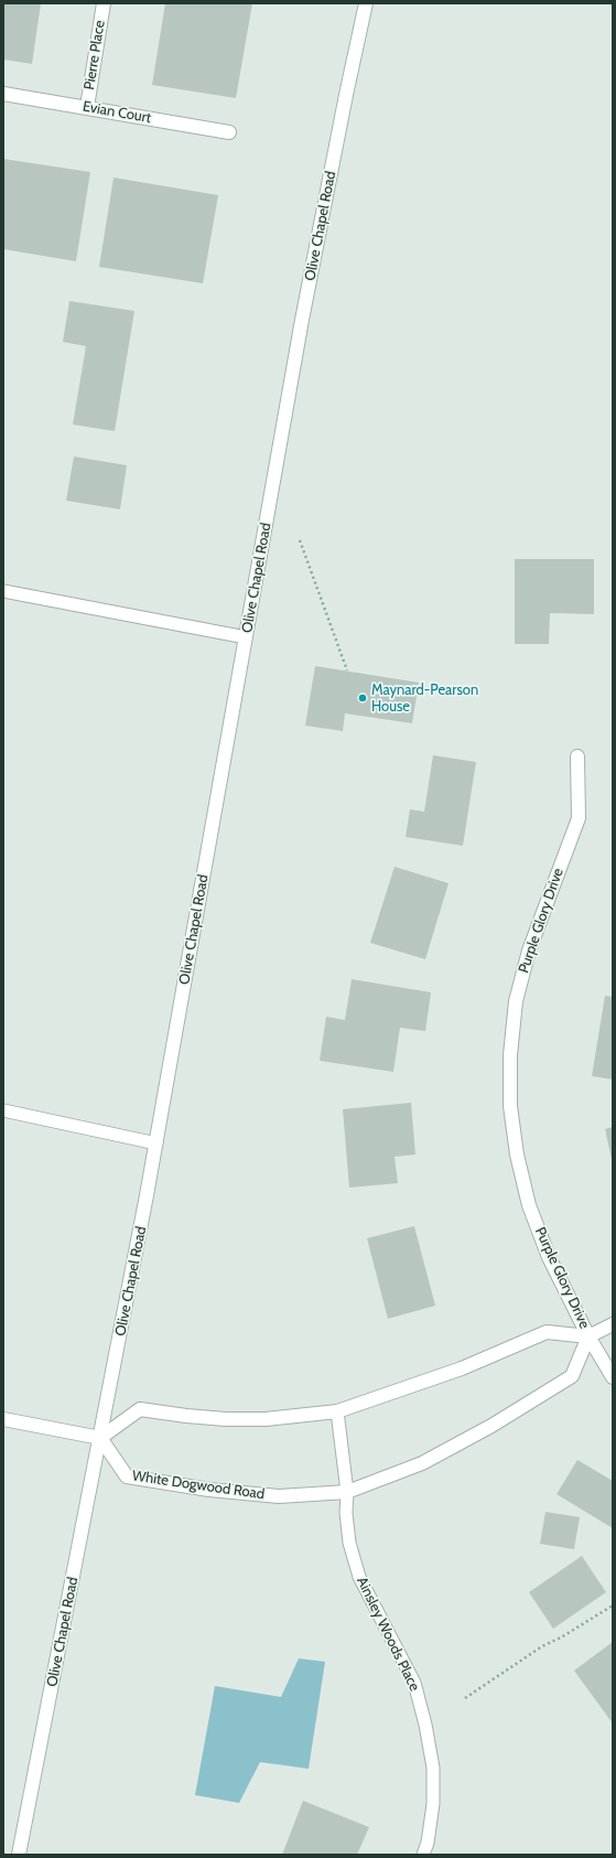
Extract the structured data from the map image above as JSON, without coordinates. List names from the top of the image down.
{
  "streets": {
    "street": [
      "Pierre Place",
      "Evian Court",
      "Olive Chapel Road",
      "Purple Glory Drive",
      "White Dogwood Road"
    ],
    "lane": ["Ainsley Woods Place"]
  },
  "crossings": [
    ["Pierre Place", "Evian Court"],
    ["Olive Chapel Road", "White Dogwood Road"],
    ["Purple Glory Drive", "White Dogwood Road"],
    ["White Dogwood Road", "Ainsley Woods Place"]
  ],
  "places": ["Maynard-Pearson House"]
}
